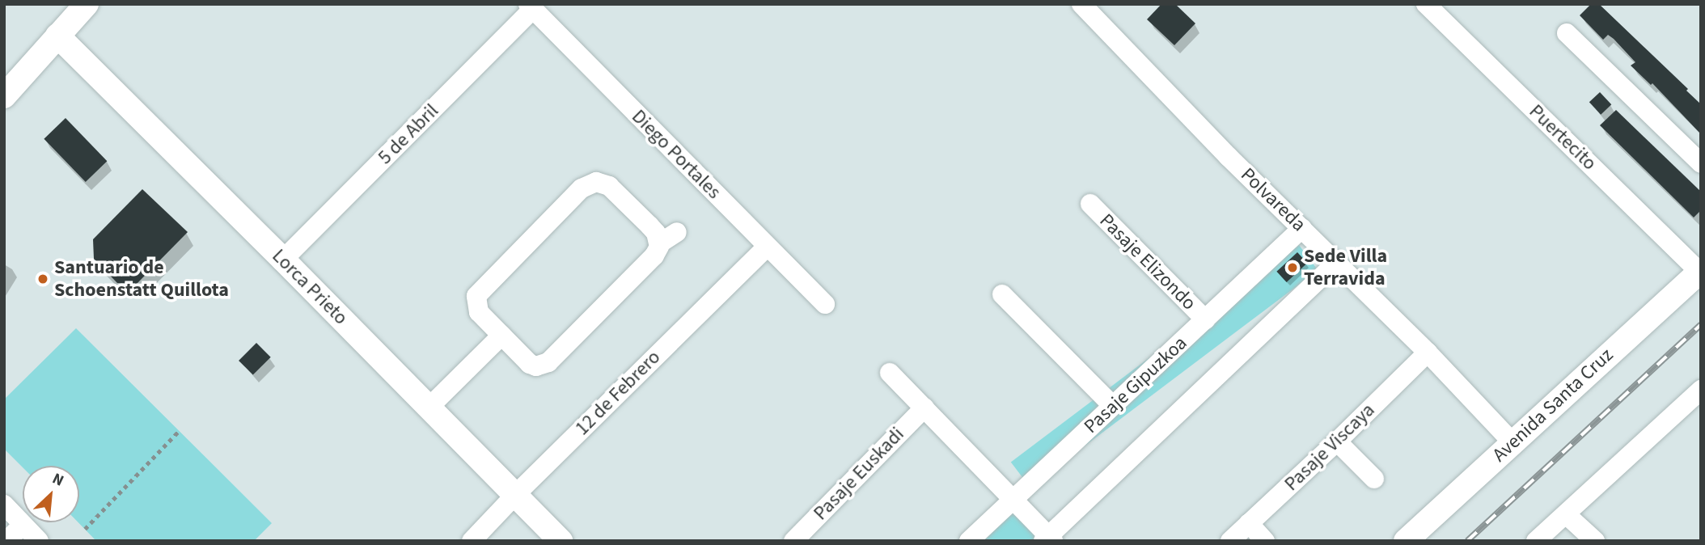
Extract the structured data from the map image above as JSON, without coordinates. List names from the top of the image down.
{
  "streets": {
    "main road": ["Lorca Prieto", "Avenida Santa Cruz"],
    "street": [
      "5 de Abril",
      "Puertecito",
      "Diego Portales",
      "Polvareda",
      "Pasaje Elizondo",
      "Pasaje Gipuzkoa",
      "12 de Febrero",
      "Pasaje Viscaya",
      "Pasaje Euskadi"
    ]
  },
  "crossings": [
    ["5 de Abril", "Diego Portales"],
    ["5 de Abril", "Lorca Prieto"],
    ["Puertecito", "Avenida Santa Cruz"],
    ["Diego Portales", "12 de Febrero"],
    ["Polvareda", "Pasaje Gipuzkoa"],
    ["Polvareda", "Avenida Santa Cruz"],
    ["Polvareda", "Pasaje Viscaya"],
    ["Pasaje Elizondo", "Pasaje Gipuzkoa"],
    ["Lorca Prieto", "12 de Febrero"]
  ],
  "places": ["Sede Villa Terravida", "Santuario de Schoenstatt Quillota"],
  "north": "top right"
}
